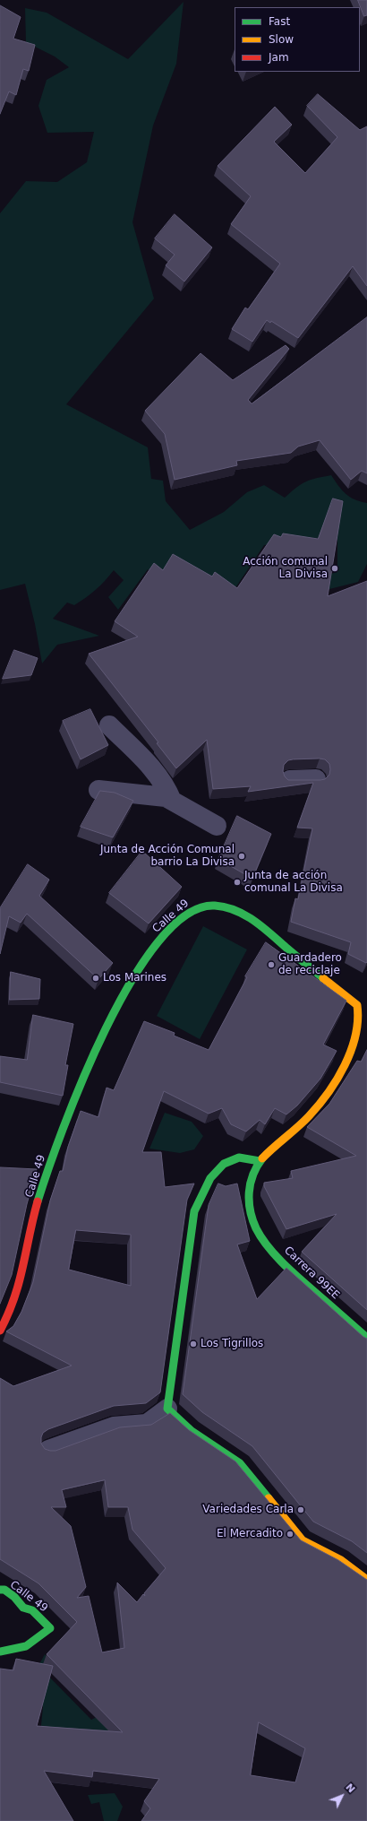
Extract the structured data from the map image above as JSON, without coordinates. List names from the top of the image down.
{
  "streets": {
    "street": ["Calle 49", "Carrera 99EE"]
  },
  "crossings": [
    ["Calle 49", "Carrera 99EE"]
  ],
  "places": [
    "Acción comunal La Divisa",
    "Junta de Acción Comunal barrio La Divisa",
    "Junta de acción comunal La Divisa",
    "Guardadero de reciclaje",
    "Los Marines",
    "Los Tigrillos",
    "Variedades Carla",
    "El Mercadito"
  ],
  "legend": ["Fast", "Slow", "Jam"],
  "north": "top right"
}
